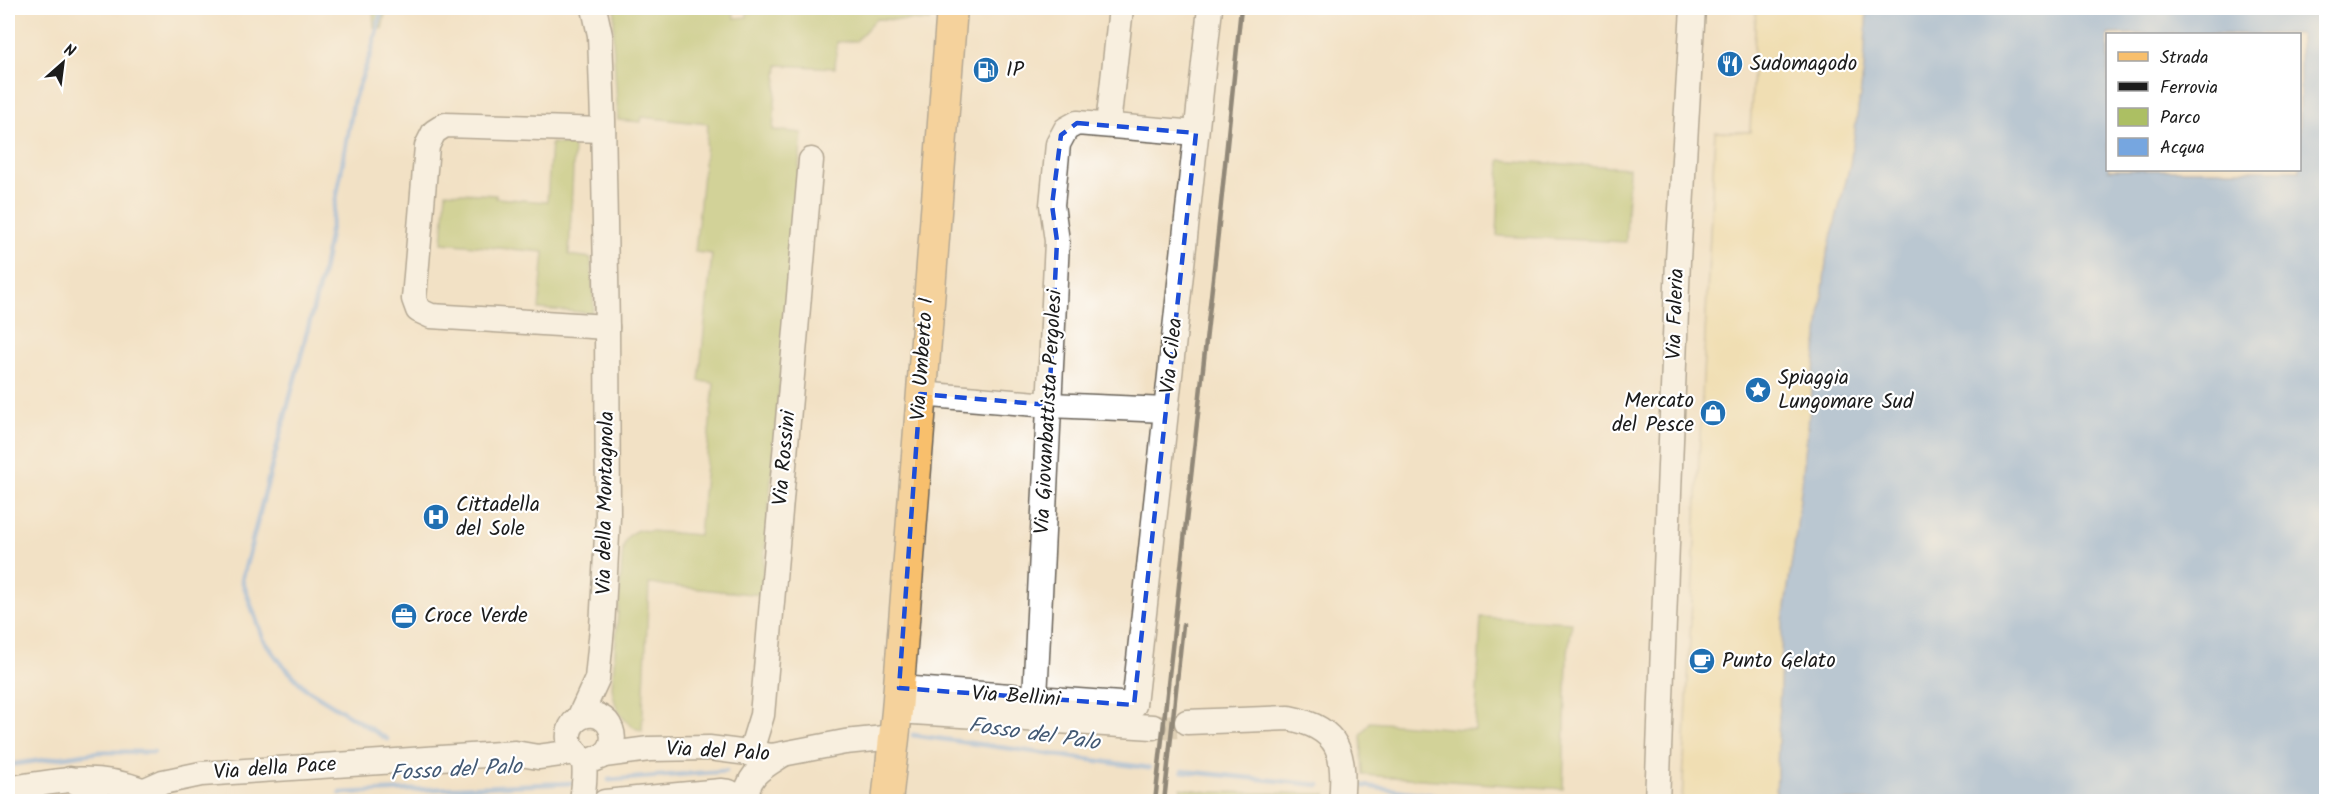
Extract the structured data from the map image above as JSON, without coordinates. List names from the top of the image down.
{
  "streets": {
    "main road": ["Via Umberto I"],
    "street": [
      "Via Faleria",
      "Via Cilea",
      "Via Giovanbattista Pergolesi",
      "Via Rossini",
      "Via della Montagnola",
      "Via Bellini",
      "Via del Palo",
      "Via della Pace"
    ]
  },
  "crossings": [
    ["Via Cilea", "Via Bellini"],
    ["Via Umberto I", "Via Bellini"],
    ["Via Umberto I", "Via del Palo"],
    ["Via Giovanbattista Pergolesi", "Via Bellini"],
    ["Via Rossini", "Via del Palo"],
    ["Via della Montagnola", "Via del Palo"],
    ["Via Bellini", "Via del Palo"],
    ["Via del Palo", "Via della Pace"]
  ],
  "water": ["Fosso del Palo"],
  "places": {
    "restaurant": ["Sudomagodo"],
    "fuel station": ["IP"],
    "place": ["Spiaggia Lungomare Sud"],
    "shop": ["Mercato del Pesce"],
    "hospital": ["Cittadella del Sole"],
    "office": ["Croce Verde"],
    "cafe": ["Punto Gelato"]
  },
  "legend": [
    "Strada",
    "Ferrovia",
    "Parco",
    "Acqua"
  ],
  "north": "top right"
}
